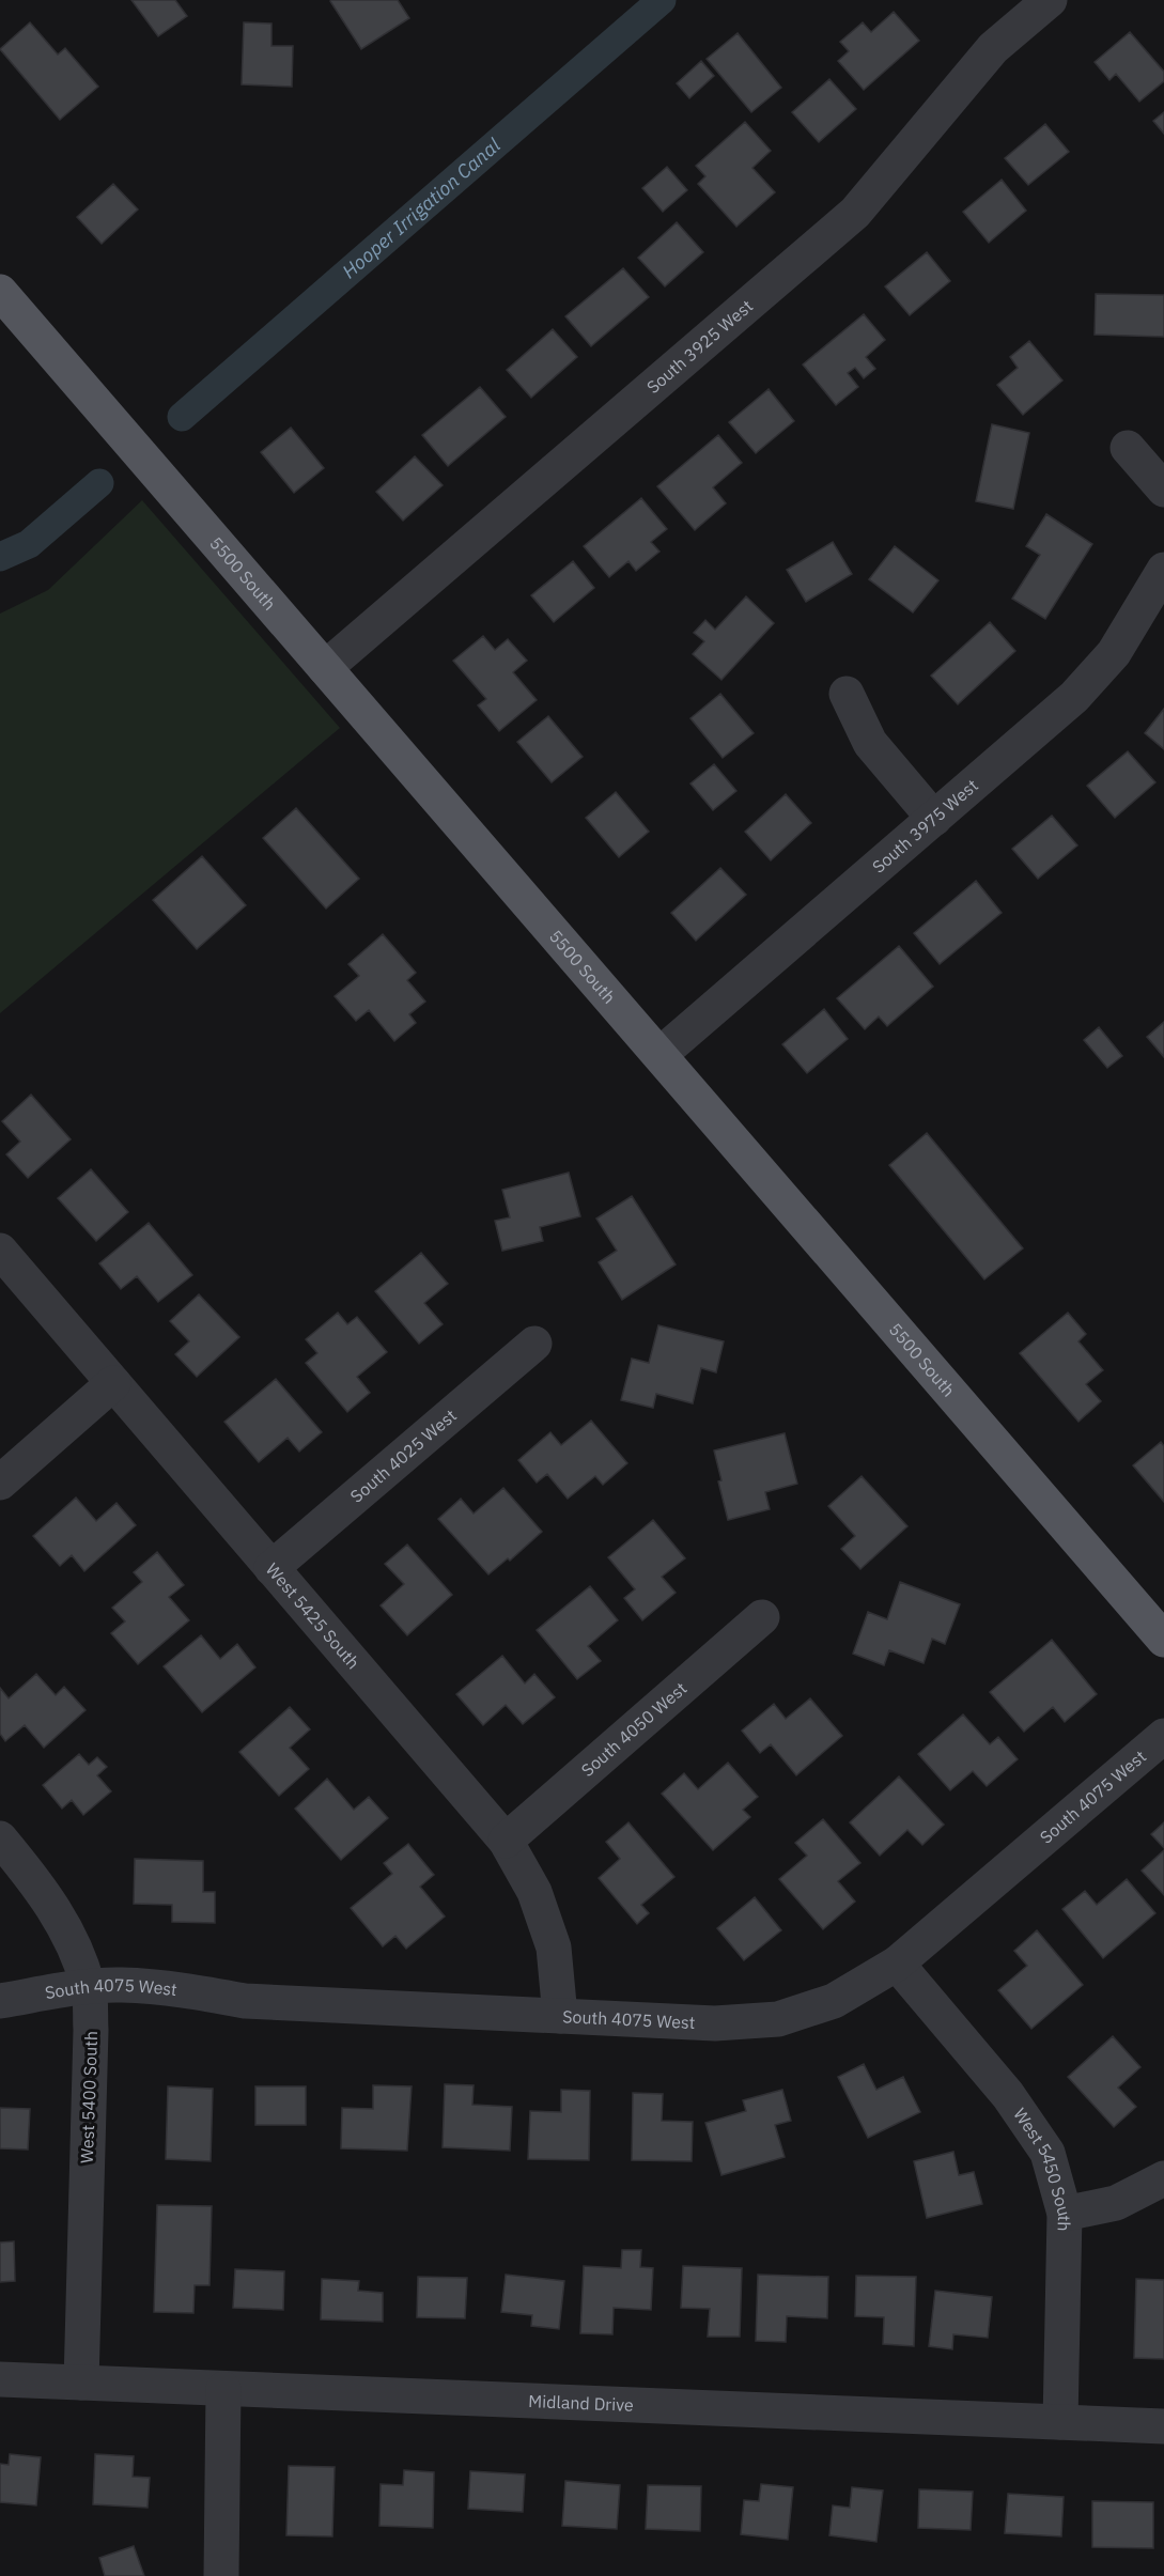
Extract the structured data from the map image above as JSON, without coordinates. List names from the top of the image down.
{
  "streets": {
    "main road": ["5500 South"],
    "street": [
      "South 3925 West",
      "South 3975 West",
      "South 4025 West",
      "West 5425 South",
      "South 4050 West",
      "South 4075 West",
      "West 5400 South",
      "West 5450 South",
      "Midland Drive"
    ]
  },
  "crossings": [
    ["South 3925 West", "5500 South"],
    ["5500 South", "South 3975 West"],
    ["South 4025 West", "West 5425 South"],
    ["West 5425 South", "South 4050 West"],
    ["West 5425 South", "South 4075 West"],
    ["South 4075 West", "West 5400 South"],
    ["South 4075 West", "West 5450 South"],
    ["West 5400 South", "Midland Drive"],
    ["West 5450 South", "Midland Drive"]
  ],
  "water": ["Hooper Irrigation Canal"]
}
